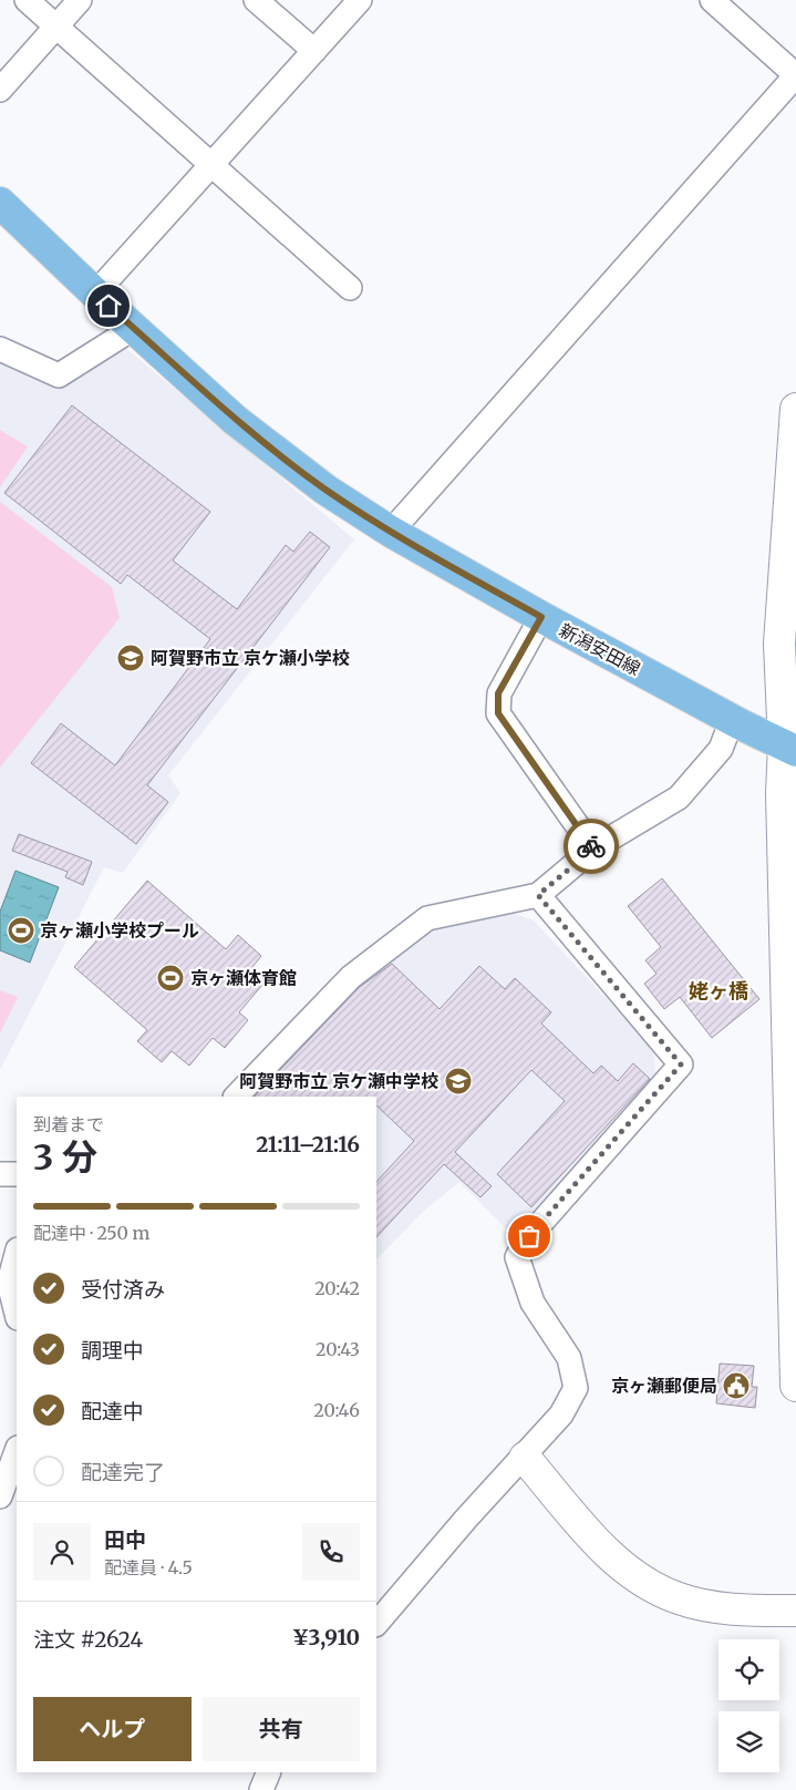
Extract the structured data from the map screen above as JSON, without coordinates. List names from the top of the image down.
{
  "streets": {
    "main road": ["新潟安田線"]
  },
  "districts": ["姥ヶ橋"],
  "places": {
    "school or university": ["阿賀野市立 京ケ瀬小学校", "阿賀野市立 京ケ瀬中学校"],
    "sports": ["京ヶ瀬小学校プール", "京ヶ瀬体育館"],
    "public building": ["京ヶ瀬郵便局"]
  },
  "page": {
    "heading": ["3 分", "到着まで", "21:11–21:16"],
    "panel": [
      "田中",
      "配達員 · 4.5",
      "注文 #2624",
      "¥3,910"
    ],
    "bar": "配達中 · 250 m",
    "list": [
      ["受付済み", "20:42"],
      ["調理中", "20:43"],
      ["配達中", "20:46"],
      "配達完了"
    ],
    "buttons": ["ヘルプ", "共有"]
  }
}
